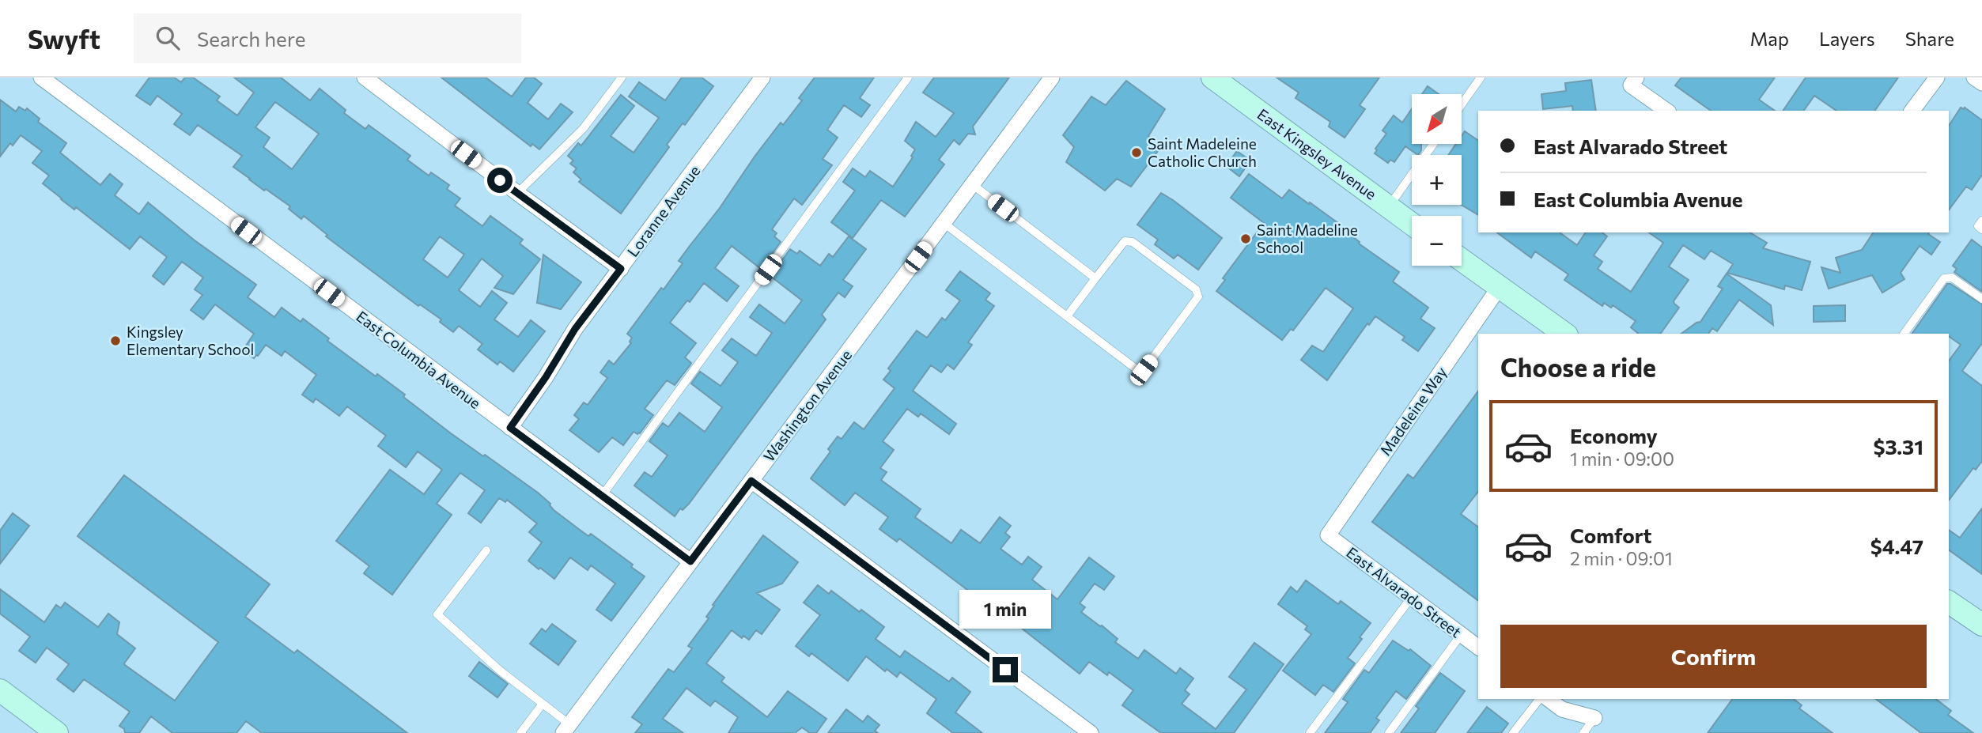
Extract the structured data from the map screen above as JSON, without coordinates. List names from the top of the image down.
{
  "streets": {
    "street": [
      "East Kingsley Avenue",
      "Loranne Avenue",
      "East Columbia Avenue",
      "Washington Avenue",
      "Madeleine Way",
      "East Alvarado Street"
    ]
  },
  "crossings": [
    ["Loranne Avenue", "East Columbia Avenue"],
    ["East Columbia Avenue", "Washington Avenue"],
    ["Madeleine Way", "East Alvarado Street"]
  ],
  "places": ["Saint Madeleine Catholic Church", "Saint Madeline School", "Kingsley Elementary School"],
  "north": "bottom left",
  "page": {
    "header": "Swyft",
    "search": "Search here",
    "nav": ["Map", "Layers", "Share"],
    "map_buttons": ["+", "−"],
    "banner": ["East Alvarado Street", "East Columbia Avenue"],
    "heading": "Choose a ride",
    "list": [
      {
        "name": "Economy",
        "note": "1 min · 09:00",
        "value": "$3.31"
      },
      {
        "name": "Comfort",
        "note": "2 min · 09:01",
        "value": "$4.47"
      }
    ],
    "bubble": "1 min",
    "buttons": "Confirm"
  }
}
